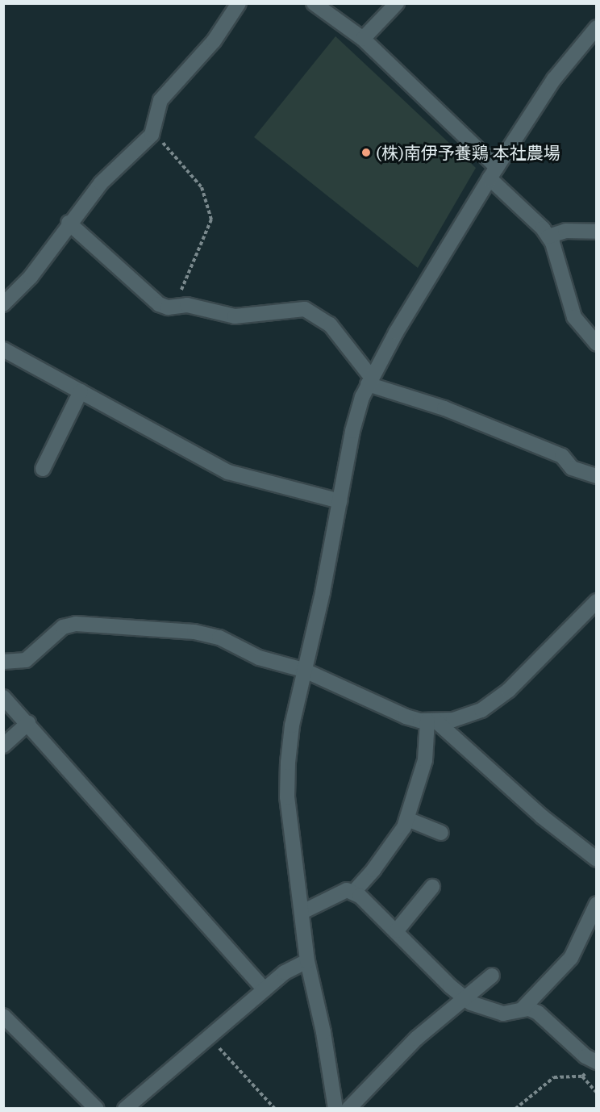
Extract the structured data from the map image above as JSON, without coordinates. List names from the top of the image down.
{
  "places": ["(株)南伊予養鶏 本社農場"]
}
